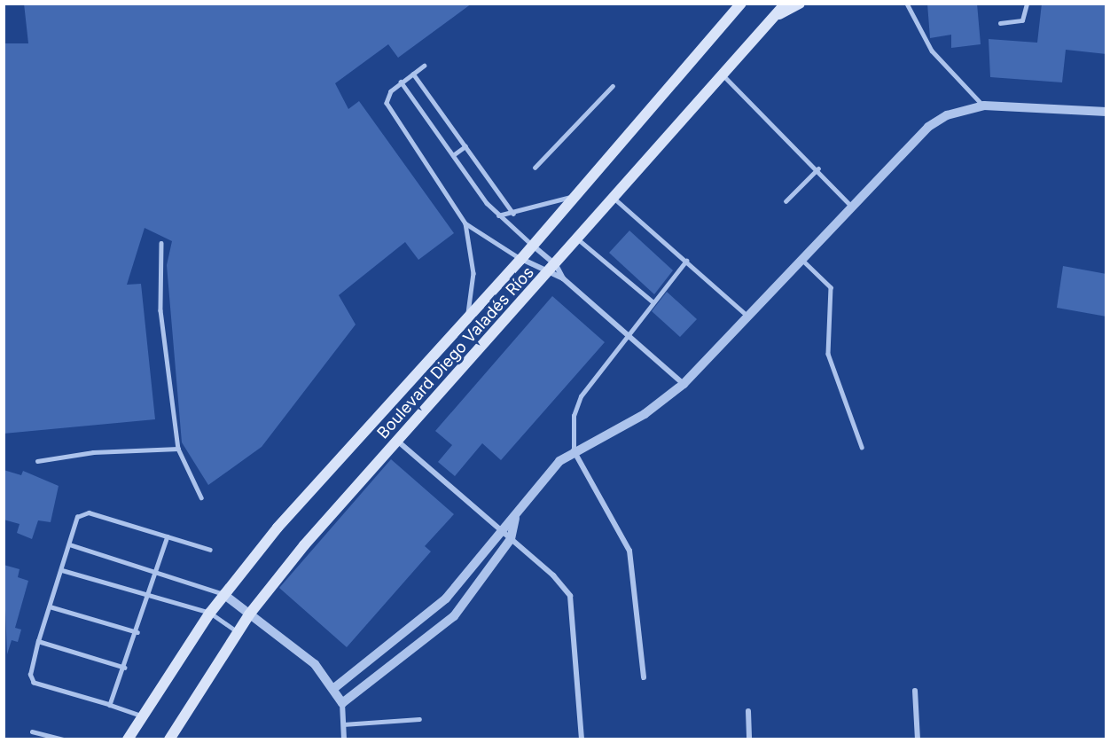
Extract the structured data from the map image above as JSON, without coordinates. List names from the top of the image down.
{
  "streets": {
    "main road": ["Boulevard Diego Valadés Ríos"]
  }
}
